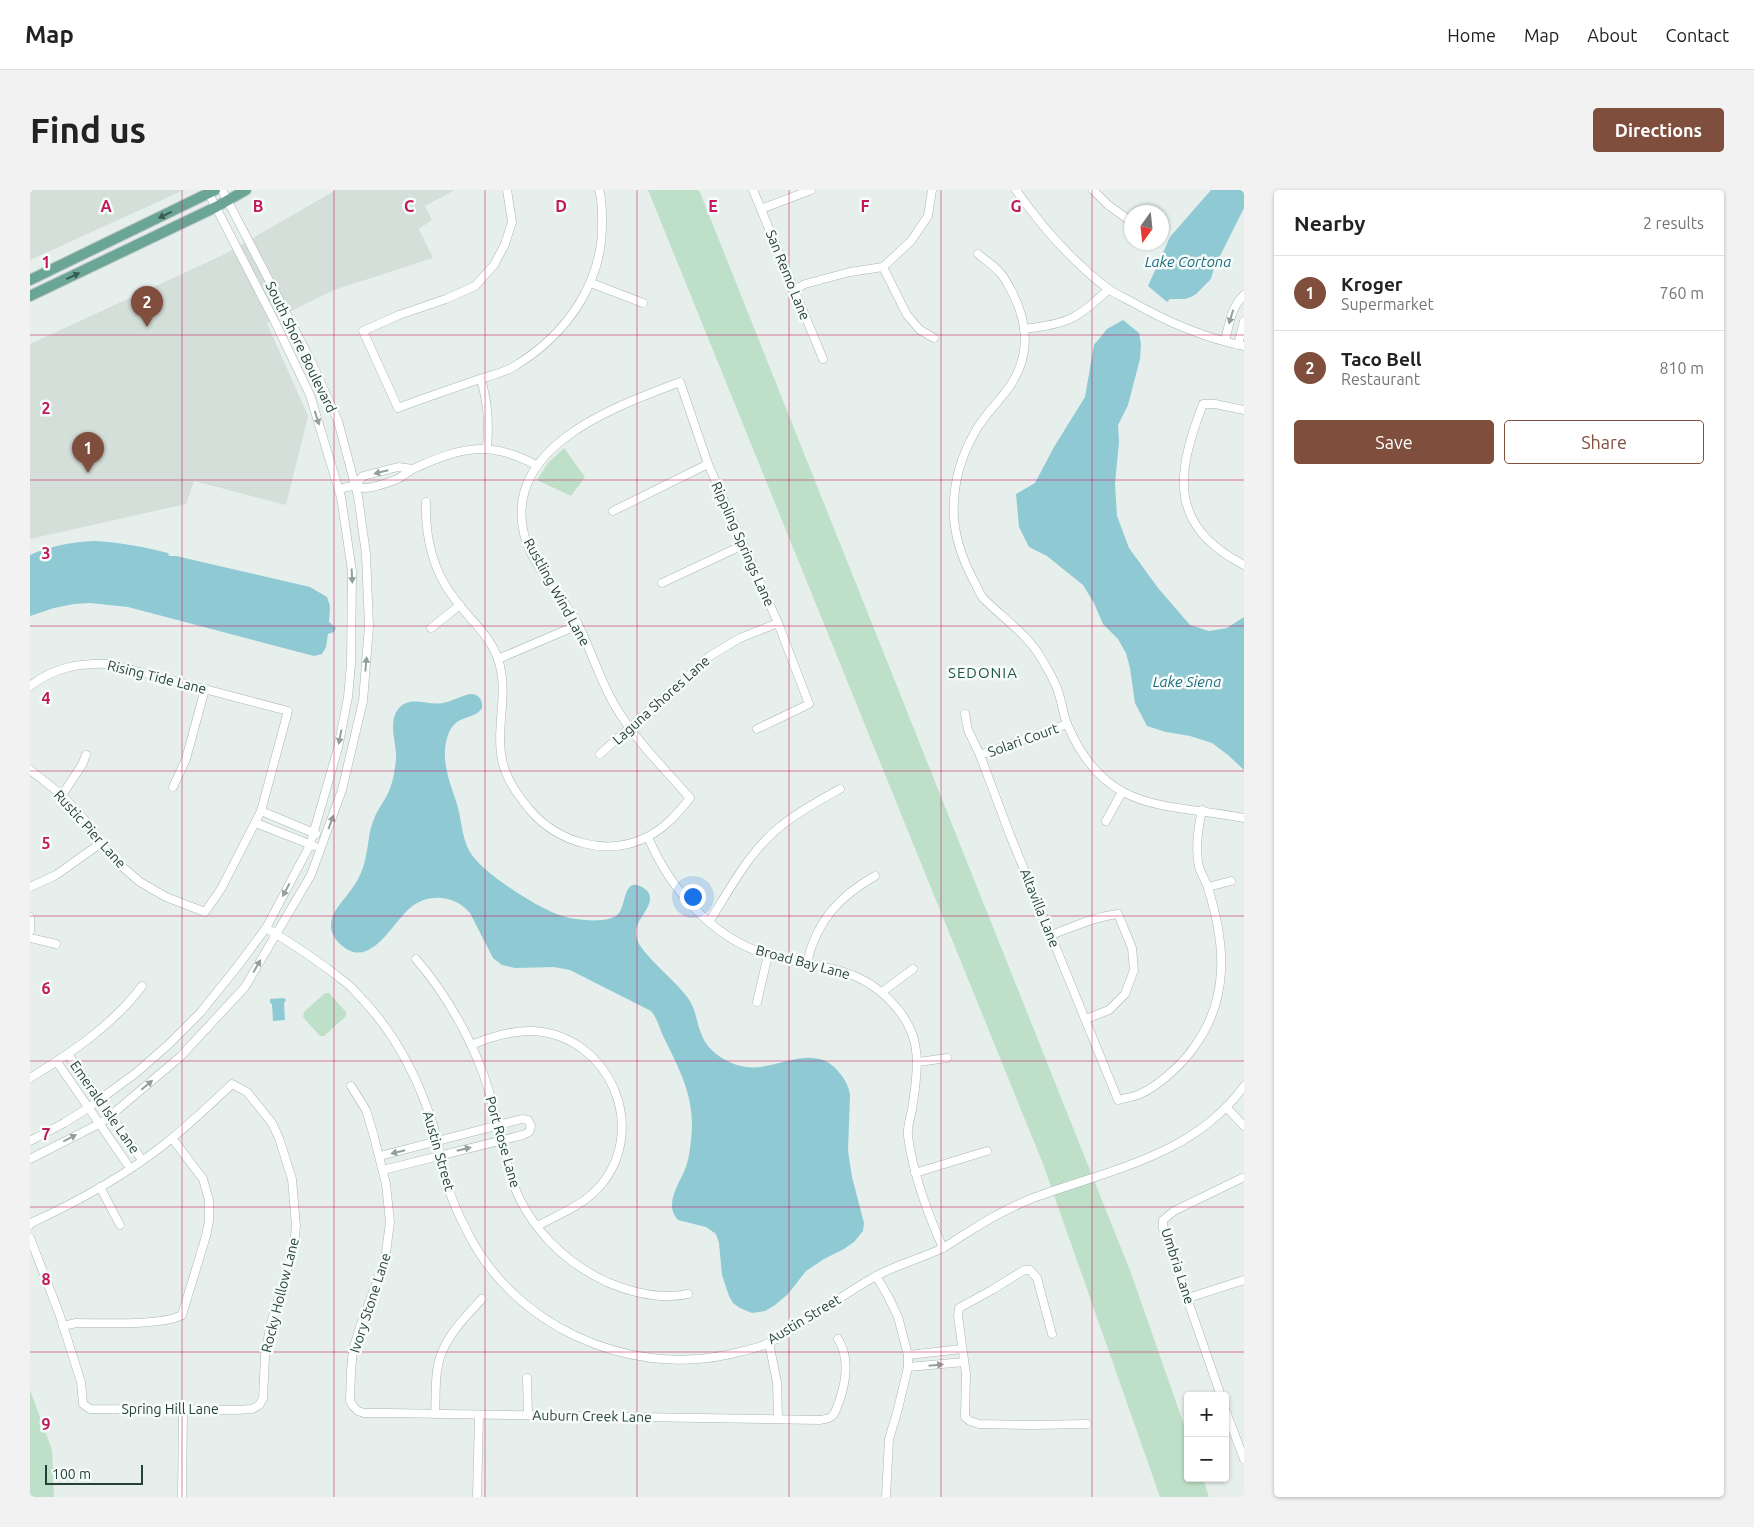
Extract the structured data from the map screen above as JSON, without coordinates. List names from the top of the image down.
{
  "streets": {
    "street": [
      "San Remo Lane",
      "South Shore Boulevard",
      "Rippling Springs Lane",
      "Rustling Wind Lane",
      "Rising Tide Lane",
      "Laguna Shores Lane",
      "Solari Court",
      "Rustic Pier Lane",
      "Altavilla Lane",
      "Broad Bay Lane",
      "Emerald Isle Lane",
      "Port Rose Lane",
      "Austin Street",
      "Umbria Lane",
      "Rocky Hollow Lane",
      "Ivory Stone Lane",
      "Spring Hill Lane",
      "Auburn Creek Lane"
    ]
  },
  "crossings": [
    ["South Shore Boulevard", "Emerald Isle Lane"],
    ["South Shore Boulevard", "Austin Street"],
    ["Rippling Springs Lane", "Rustling Wind Lane"],
    ["Rippling Springs Lane", "Laguna Shores Lane"],
    ["Rustling Wind Lane", "Laguna Shores Lane"],
    ["Rustling Wind Lane", "Broad Bay Lane"],
    ["Solari Court", "Altavilla Lane"],
    ["Broad Bay Lane", "Austin Street"],
    ["Rocky Hollow Lane", "Spring Hill Lane"],
    ["Ivory Stone Lane", "Auburn Creek Lane"]
  ],
  "districts": ["SEDONIA"],
  "water": ["Lake Cortona", "Lake Siena"],
  "scale_bar": "100 m",
  "north": "bottom",
  "page": {
    "header": "Map",
    "nav": [
      "Home",
      "Map",
      "About",
      "Contact"
    ],
    "buttons": [
      "Directions",
      ["Save", "Share"]
    ],
    "title": "Find us",
    "heading": ["Nearby", "2 results"],
    "list": [
      {
        "mark": "1",
        "name": "Kroger",
        "note": "Supermarket",
        "value": "760 m"
      },
      {
        "mark": "2",
        "name": "Taco Bell",
        "note": "Restaurant",
        "value": "810 m"
      }
    ],
    "pins": ["2", "1"],
    "map_buttons": ["+", "−"],
    "scale": "100 m"
  },
  "grid": {
    "columns": [
      "A",
      "B",
      "C",
      "D",
      "E",
      "F",
      "G"
    ],
    "rows": [
      "1",
      "2",
      "3",
      "4",
      "5",
      "6",
      "7",
      "8",
      "9"
    ]
  }
}
